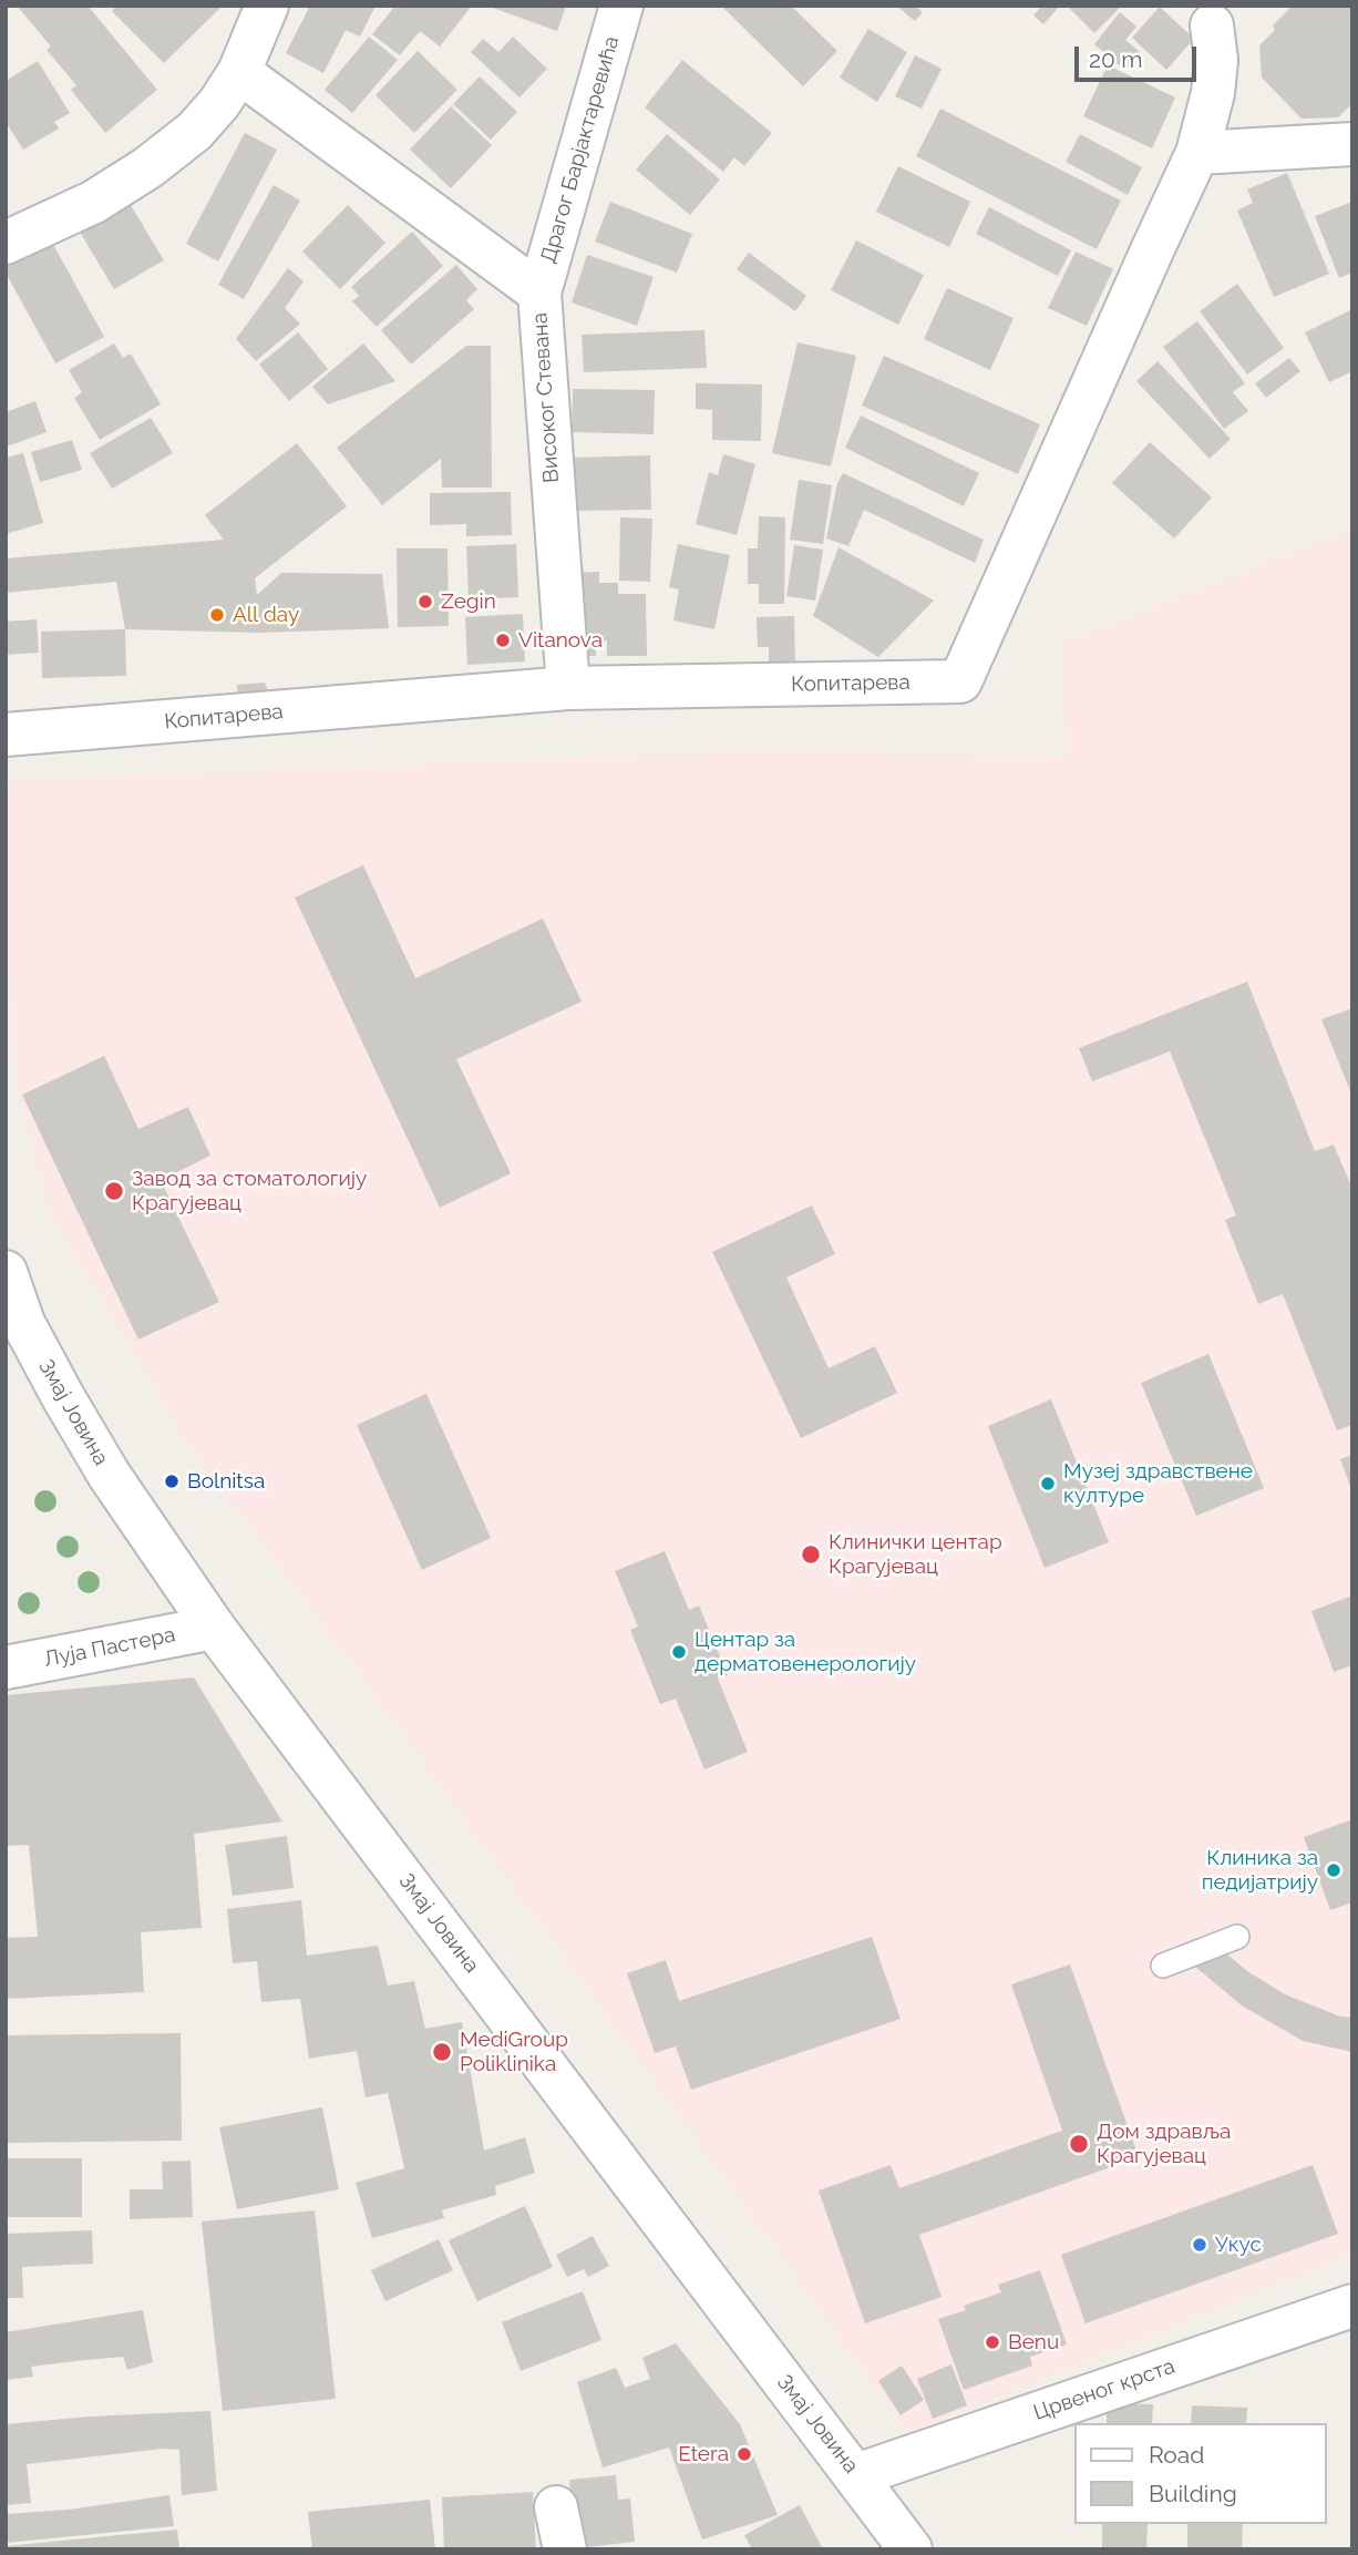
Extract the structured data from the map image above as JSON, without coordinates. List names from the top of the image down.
{
  "streets": {
    "street": [
      "Драгог Барјактаревића",
      "Високог Стевана",
      "Копитарева",
      "Змај Јовина",
      "Луја Пастера",
      "Црвеног крста"
    ]
  },
  "crossings": [
    ["Драгог Барјактаревића", "Високог Стевана"],
    ["Високог Стевана", "Копитарева"],
    ["Змај Јовина", "Луја Пастера"],
    ["Змај Јовина", "Црвеног крста"]
  ],
  "places": [
    "Zegin",
    "All day",
    "Vitanova",
    "Завод за стоматологију Крагујевац",
    "Bolnitsa",
    "Музеј здравствене културе",
    "Клинички центар Крагујевац",
    "Центар за дерматовенерологију",
    "Клиника за педијатрију",
    "MediGroup Poliklinika",
    "Дом здравља Крагујевац",
    "Укус",
    "Benu",
    "Etera"
  ],
  "legend": ["Road", "Building"],
  "scale_bar": "20 m"
}
